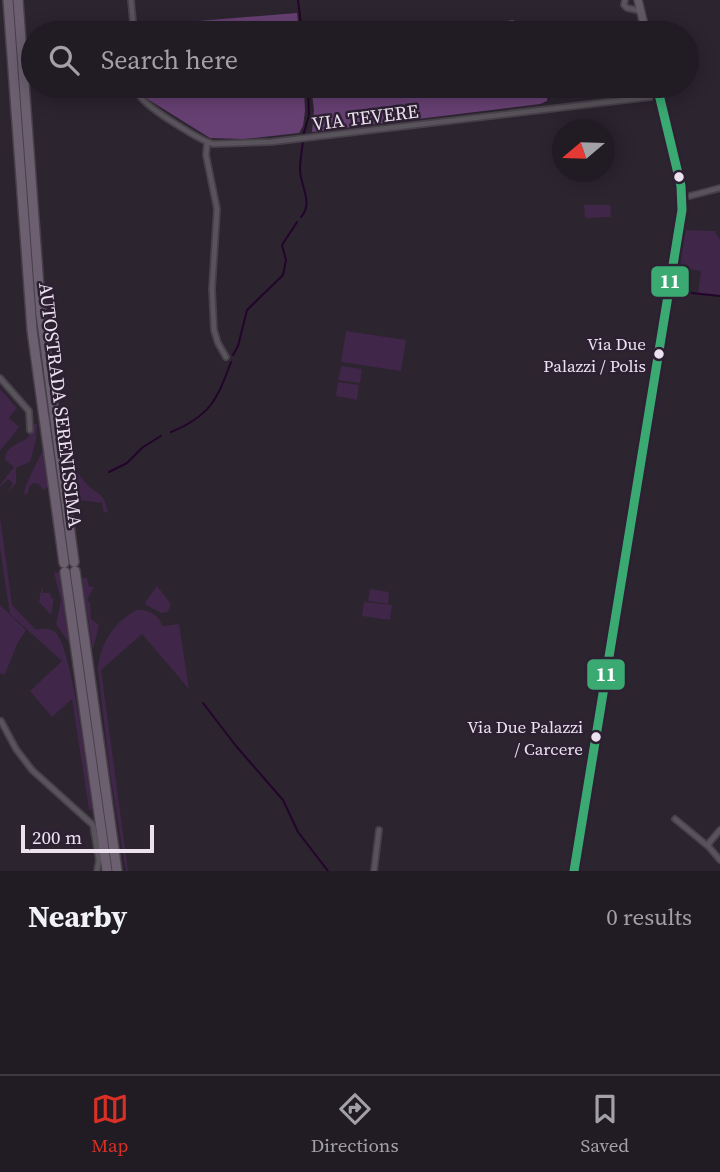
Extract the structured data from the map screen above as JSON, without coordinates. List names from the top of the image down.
{
  "streets": {
    "highway": ["AUTOSTRADA SERENISSIMA"],
    "street": ["VIA TEVERE"]
  },
  "places": ["Via Due Palazzi / Polis", "Via Due Palazzi / Carcere"],
  "lines": ["transit line 11"],
  "scale_bar": "200 m",
  "north": "left",
  "page": {
    "search": "Search here",
    "scale": "200 m",
    "heading": ["Nearby", "0 results"],
    "nav": ["Map", "Directions", "Saved"]
  }
}
